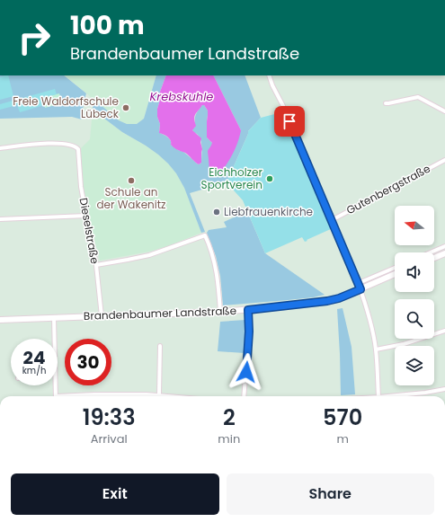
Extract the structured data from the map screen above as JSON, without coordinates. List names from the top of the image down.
{
  "streets": {
    "main road": ["Brandenbaumer Landstraße"],
    "street": ["Gutenbergstraße", "Dieselstraße"]
  },
  "crossings": [
    ["Dieselstraße", "Brandenbaumer Landstraße"]
  ],
  "water": ["Krebskuhle"],
  "places": [
    "Freie Waldorfschule Lübeck",
    "Eichholzer Sportverein",
    "Schule an der Wakenitz",
    "Liebfrauenkirche"
  ],
  "north": "left",
  "page": {
    "turn": ["100 m", "Brandenbaumer Landstraße"],
    "speed": "24 km/h",
    "limit": "30",
    "eta": [
      "19:33",
      "Arrival",
      "2",
      "min",
      "570",
      "m"
    ],
    "buttons": ["Exit", "Share"]
  }
}
